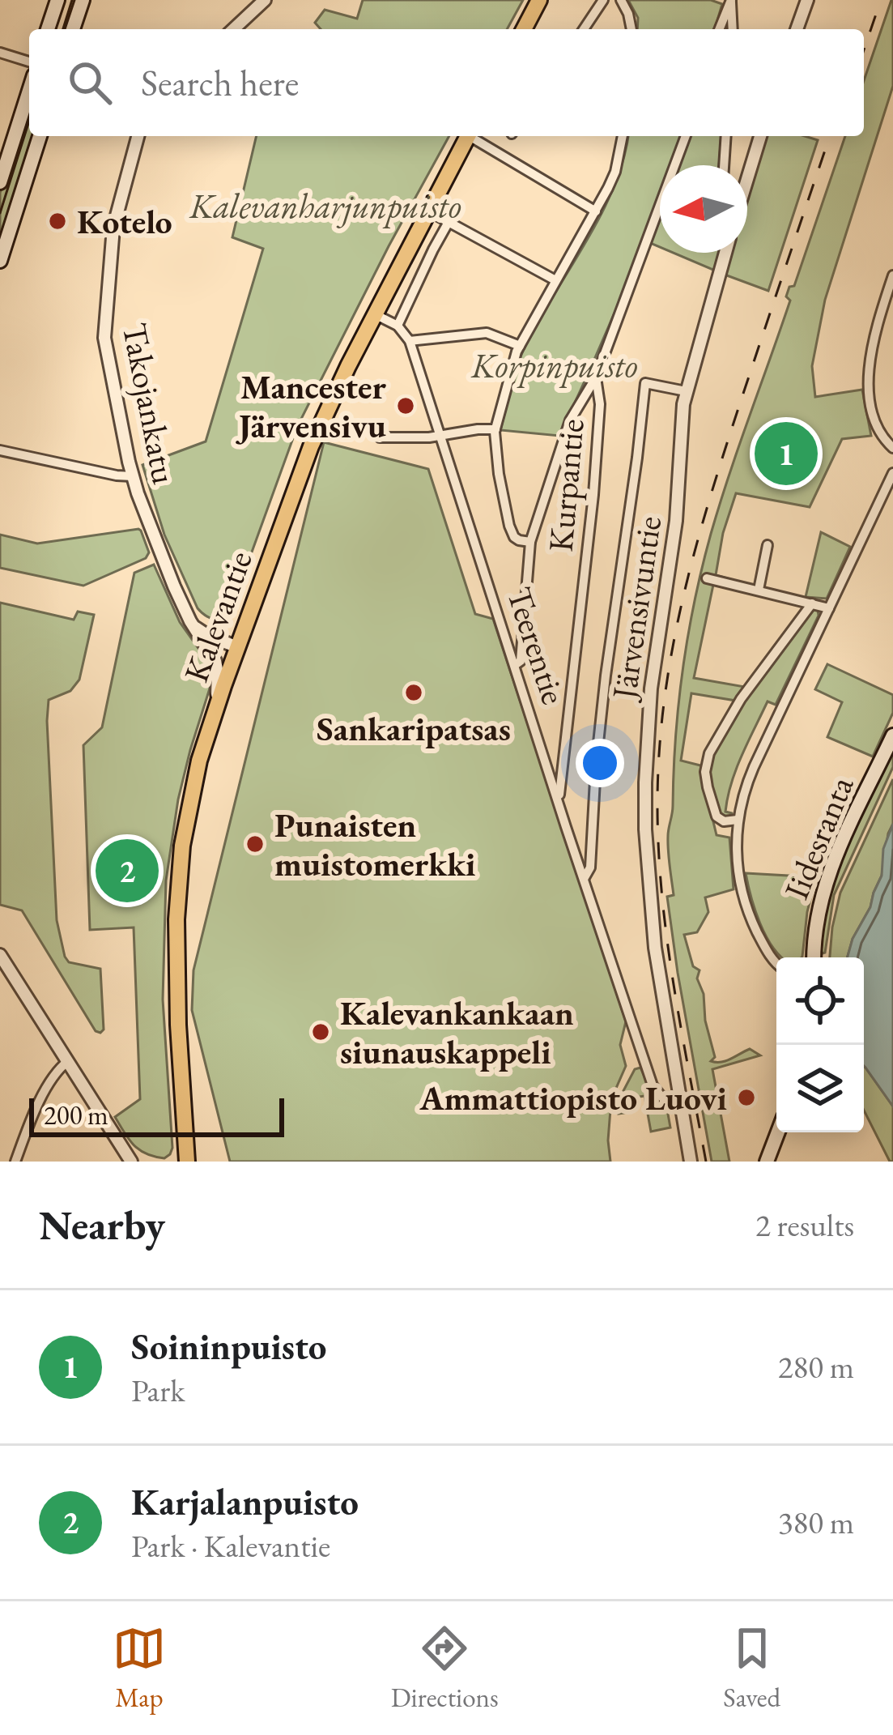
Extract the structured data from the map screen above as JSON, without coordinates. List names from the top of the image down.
{
  "streets": {
    "main road": ["Kalevantie", "Iidesranta"],
    "street": [
      "Takojankatu",
      "Kurpantie",
      "Järvensivuntie",
      "Teerentie"
    ]
  },
  "crossings": [
    ["Takojankatu", "Kalevantie"],
    ["Kurpantie", "Teerentie"],
    ["Järvensivuntie", "Teerentie"],
    ["Kalevantie", "Teerentie"]
  ],
  "parks": ["Kalevanharjunpuisto", "Korpinpuisto"],
  "places": [
    "Kotelo",
    "Mancester Järvensivu",
    "Sankaripatsas",
    "Punaisten muistomerkki",
    "Kalevankankaan siunauskappeli",
    "Ammattiopisto Luovi"
  ],
  "scale_bar": "200 m",
  "north": "left",
  "page": {
    "search": "Search here",
    "pins": ["1", "2"],
    "scale": "200 m",
    "heading": ["Nearby", "2 results"],
    "list": [
      {
        "mark": "1",
        "name": "Soininpuisto",
        "note": "Park",
        "value": "280 m"
      },
      {
        "mark": "2",
        "name": "Karjalanpuisto",
        "note": "Park · Kalevantie",
        "value": "380 m"
      }
    ],
    "nav": ["Map", "Directions", "Saved"]
  }
}
